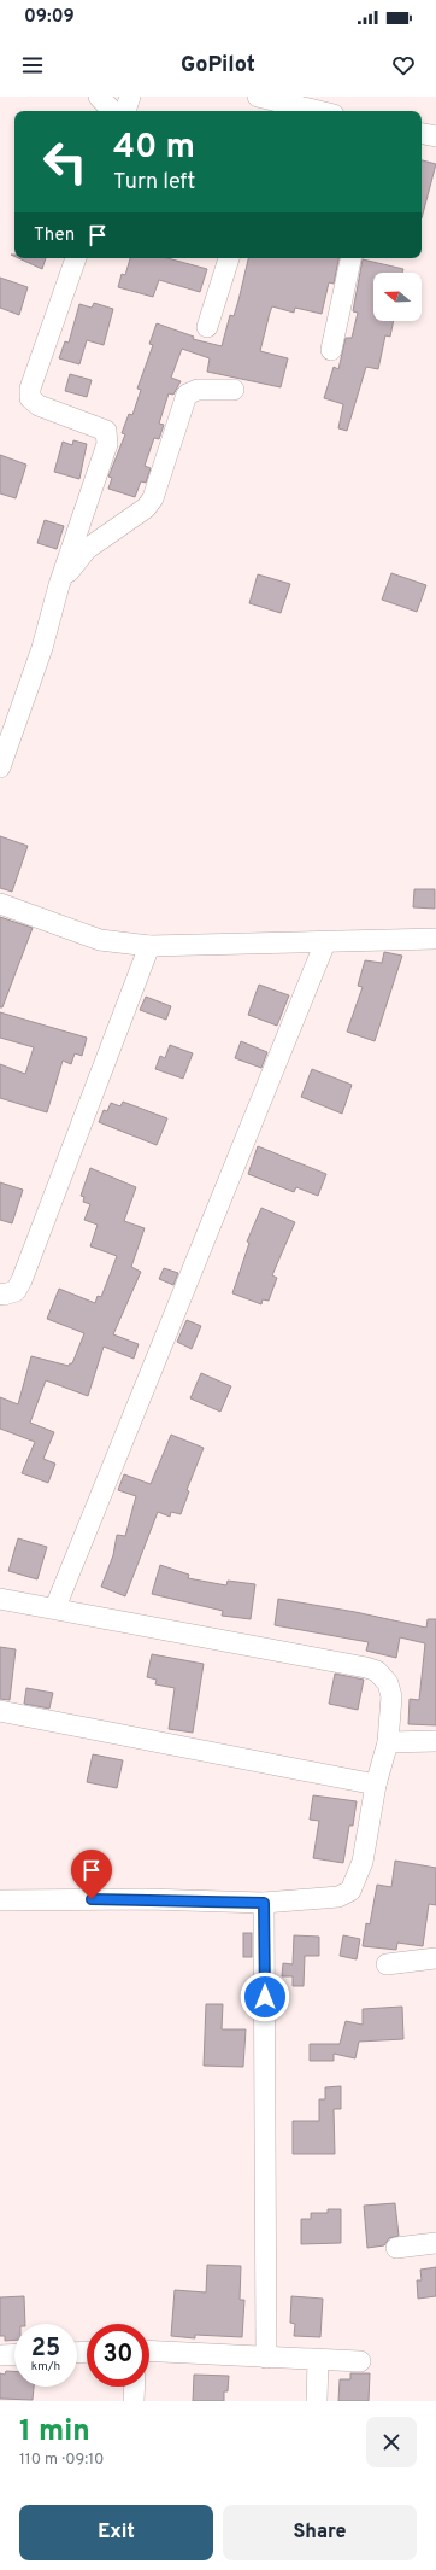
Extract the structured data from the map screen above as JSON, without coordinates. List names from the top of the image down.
{
  "north": "left",
  "page": {
    "status": "09:09",
    "header": "GoPilot",
    "turn": ["40 m", "Turn left"],
    "then": "Then",
    "speed": "25 km/h",
    "limit": "30",
    "heading": ["1 min", "110 m · 09:10"],
    "buttons": ["Exit", "Share"]
  }
}
